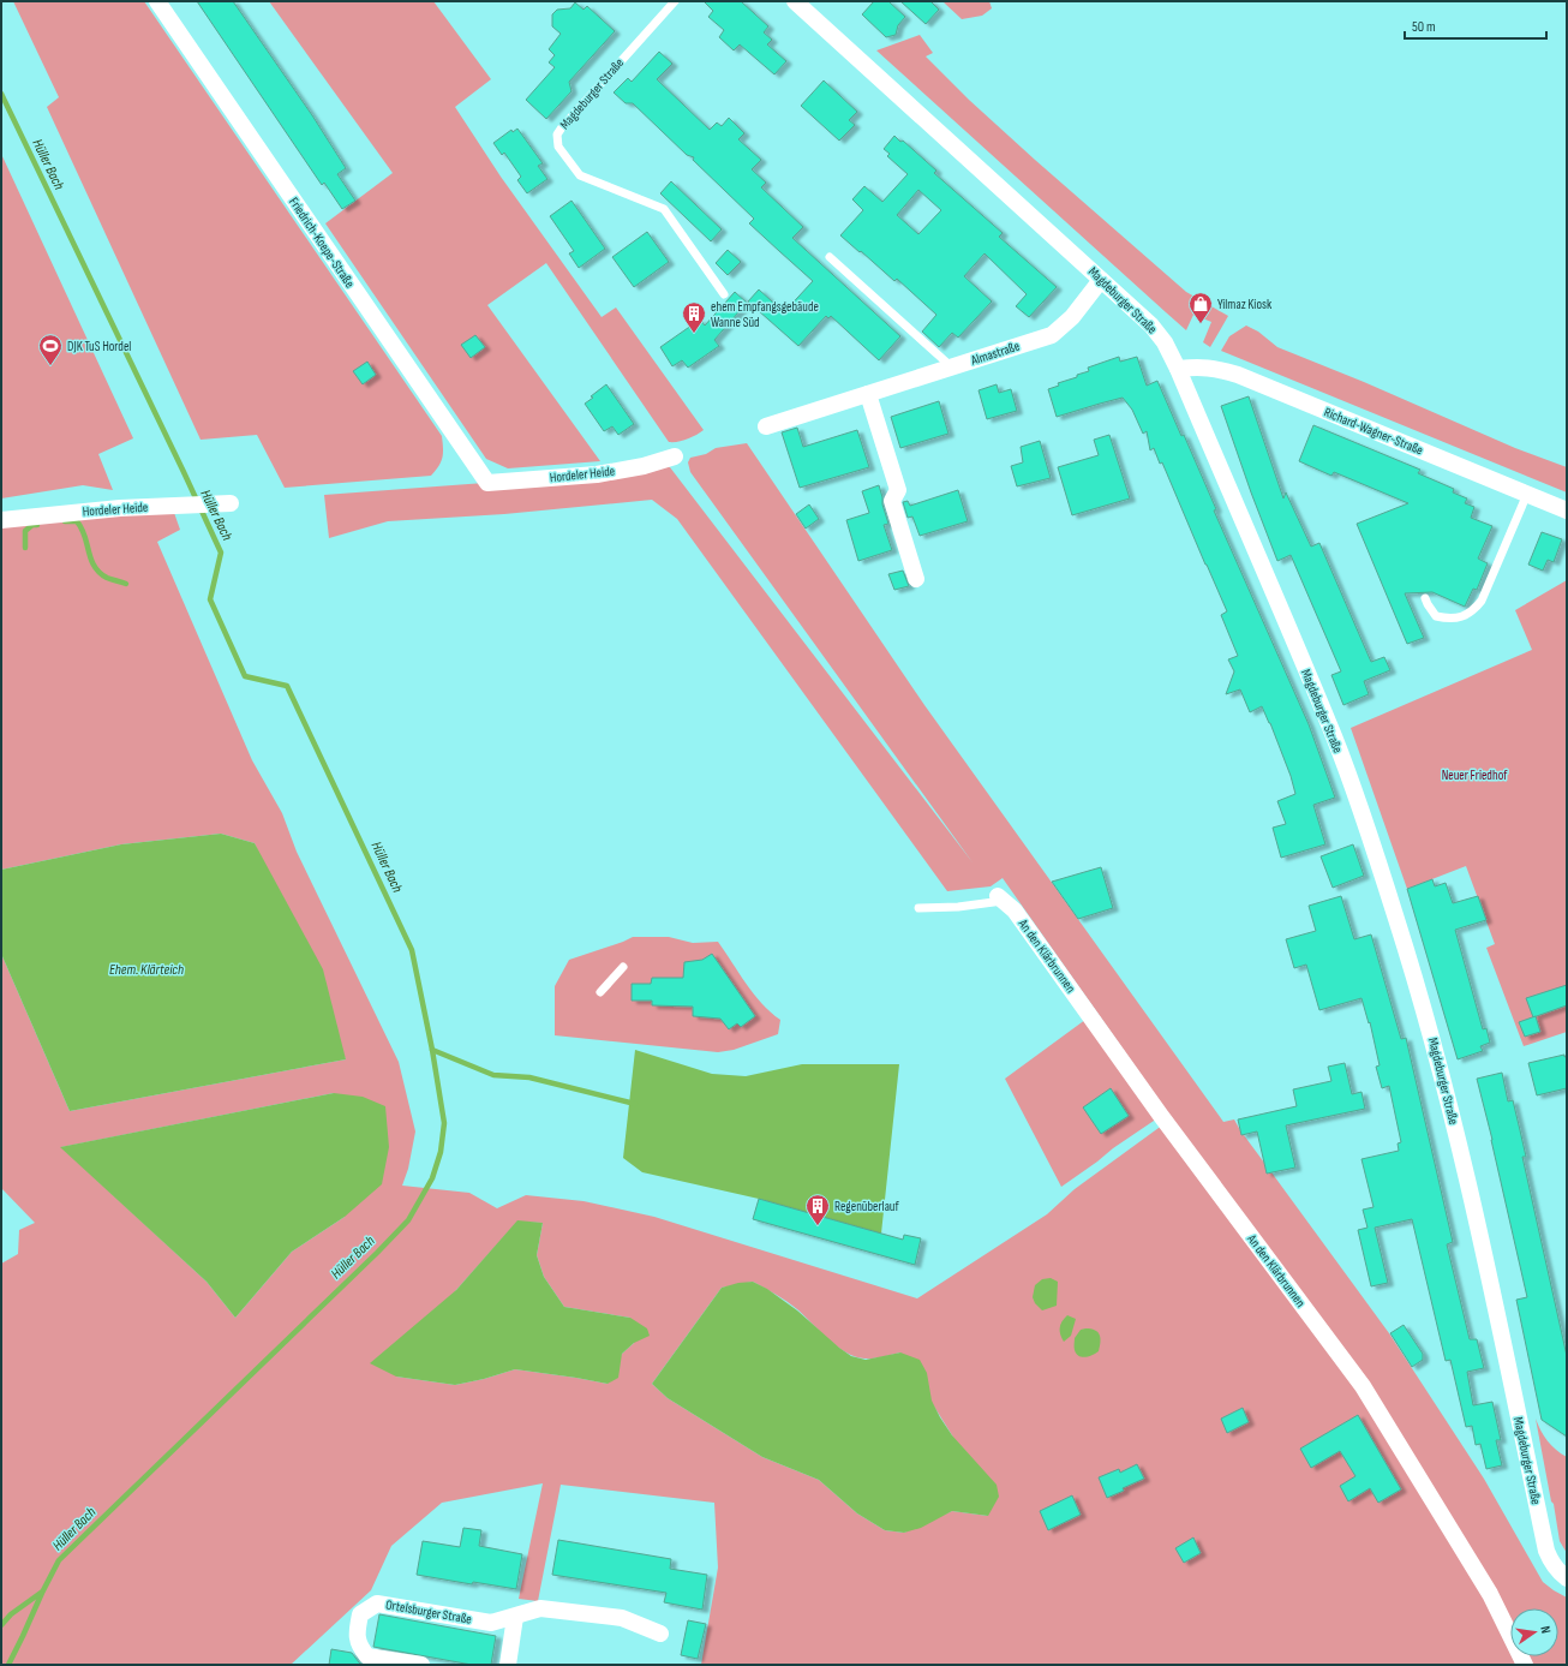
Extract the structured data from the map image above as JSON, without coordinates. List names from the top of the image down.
{
  "streets": {
    "street": [
      "Magdeburger Straße",
      "Friedrich-Koepe-Straße",
      "Almastraße",
      "Richard-Wagner-Straße",
      "Hordeler Heide",
      "An den Klärbrunnen",
      "Ortelsburger Straße"
    ]
  },
  "crossings": [
    ["Magdeburger Straße", "Almastraße"],
    ["Magdeburger Straße", "Richard-Wagner-Straße"],
    ["Friedrich-Koepe-Straße", "Hordeler Heide"]
  ],
  "water": ["Hüller Bach", "Ehem. Klärteich"],
  "parks": ["Neuer Friedhof"],
  "places": {
    "shop": ["Yilmaz Kiosk"],
    "building": ["ehem Empfangsgebäude Wanne Süd", "Regenüberlauf"],
    "sports": ["DJK TuS Hordel"]
  },
  "scale_bar": "50 m",
  "north": "right"
}
